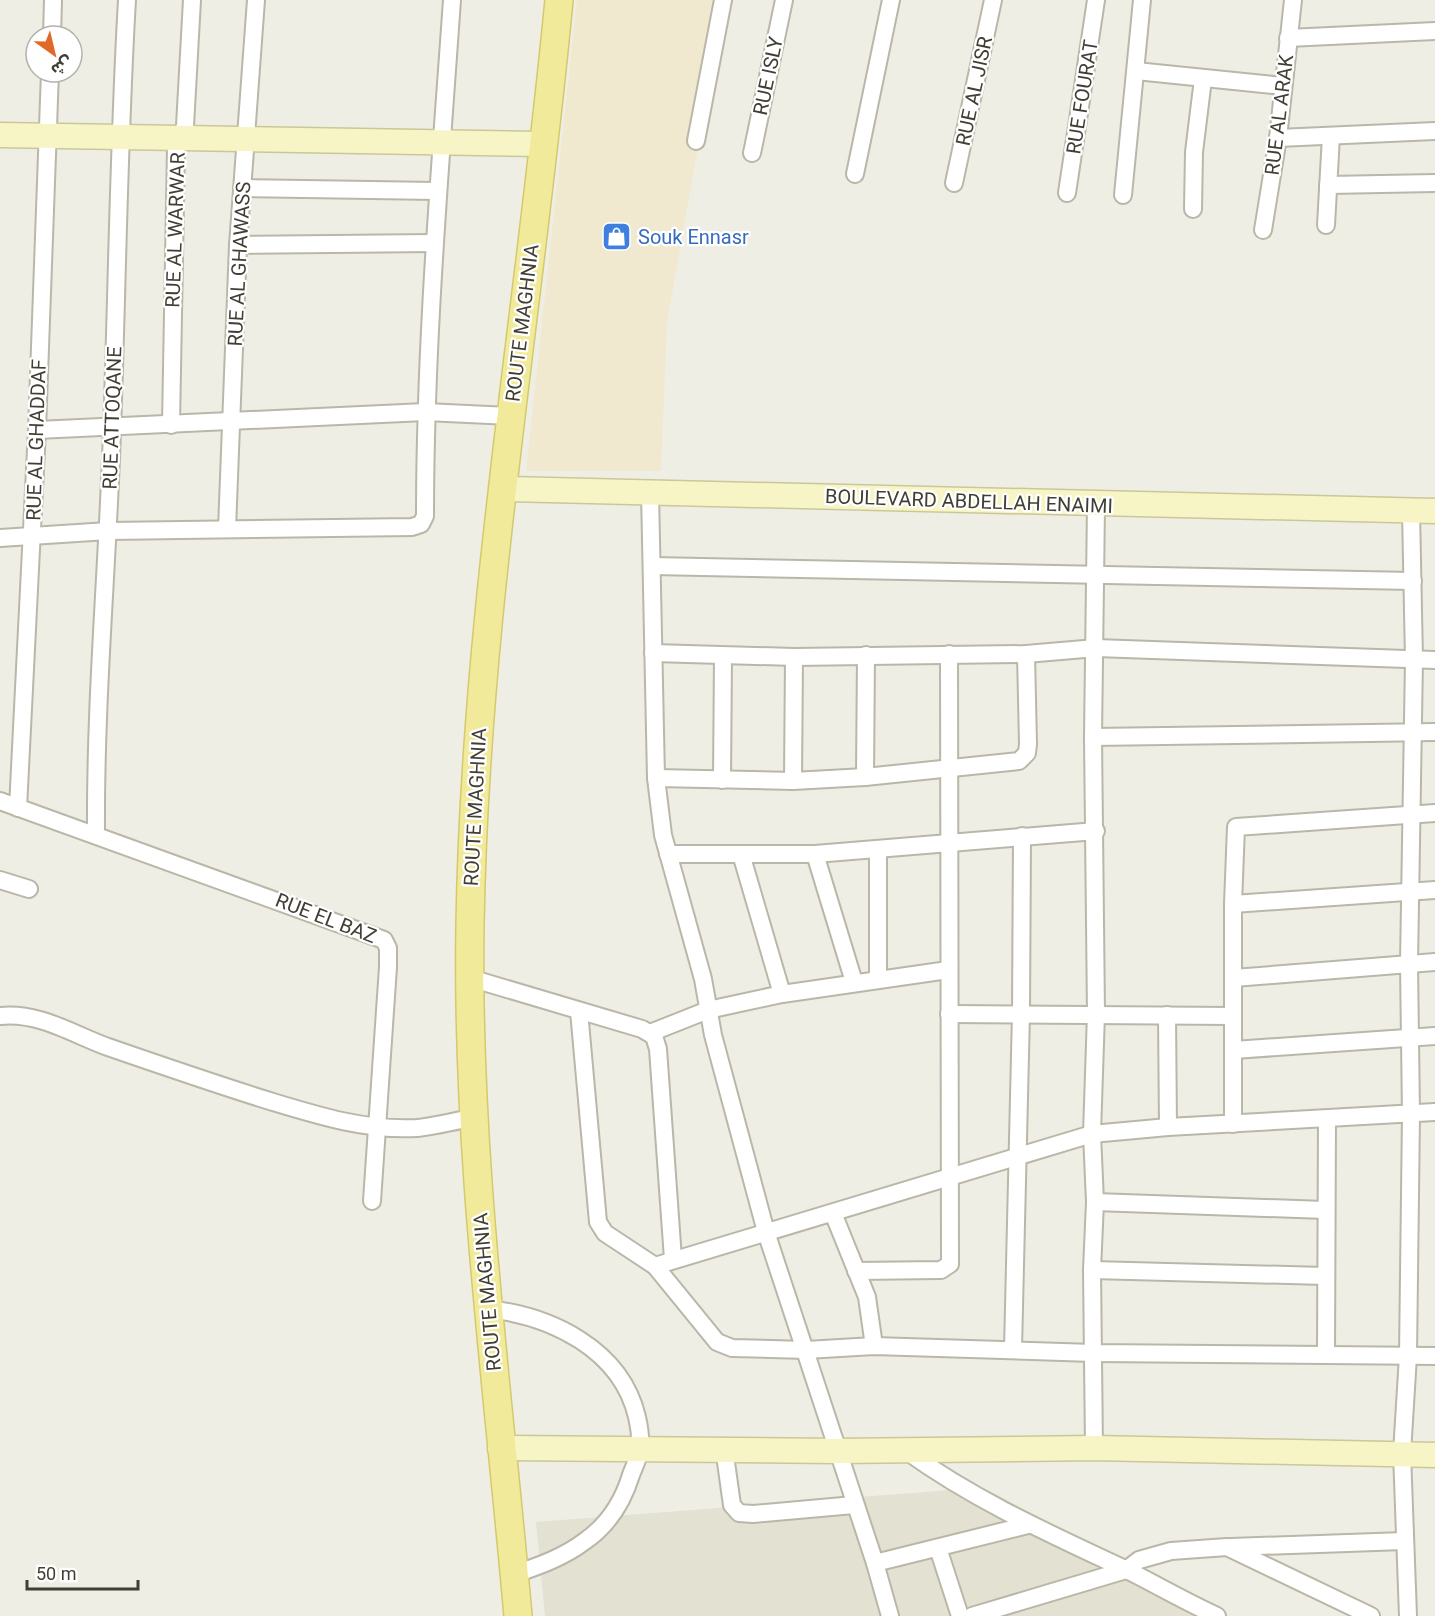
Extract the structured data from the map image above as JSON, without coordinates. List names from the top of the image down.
{
  "streets": {
    "main road": ["ROUTE MAGHNIA"],
    "street": [
      "RUE ISLY",
      "RUE AL JISR",
      "RUE FOURAT",
      "RUE AL ARAK",
      "RUE AL WARWAR",
      "RUE AL GHAWASS",
      "RUE ATTOQANE",
      "RUE AL GHADDAF",
      "BOULEVARD ABDELLAH ENAIMI",
      "RUE EL BAZ"
    ]
  },
  "crossings": [
    ["ROUTE MAGHNIA", "BOULEVARD ABDELLAH ENAIMI"],
    ["RUE ATTOQANE", "RUE EL BAZ"],
    ["RUE AL GHADDAF", "RUE EL BAZ"]
  ],
  "places": {
    "shop": ["Souk Ennasr"]
  },
  "scale_bar": "50 m",
  "north": "bottom right"
}
